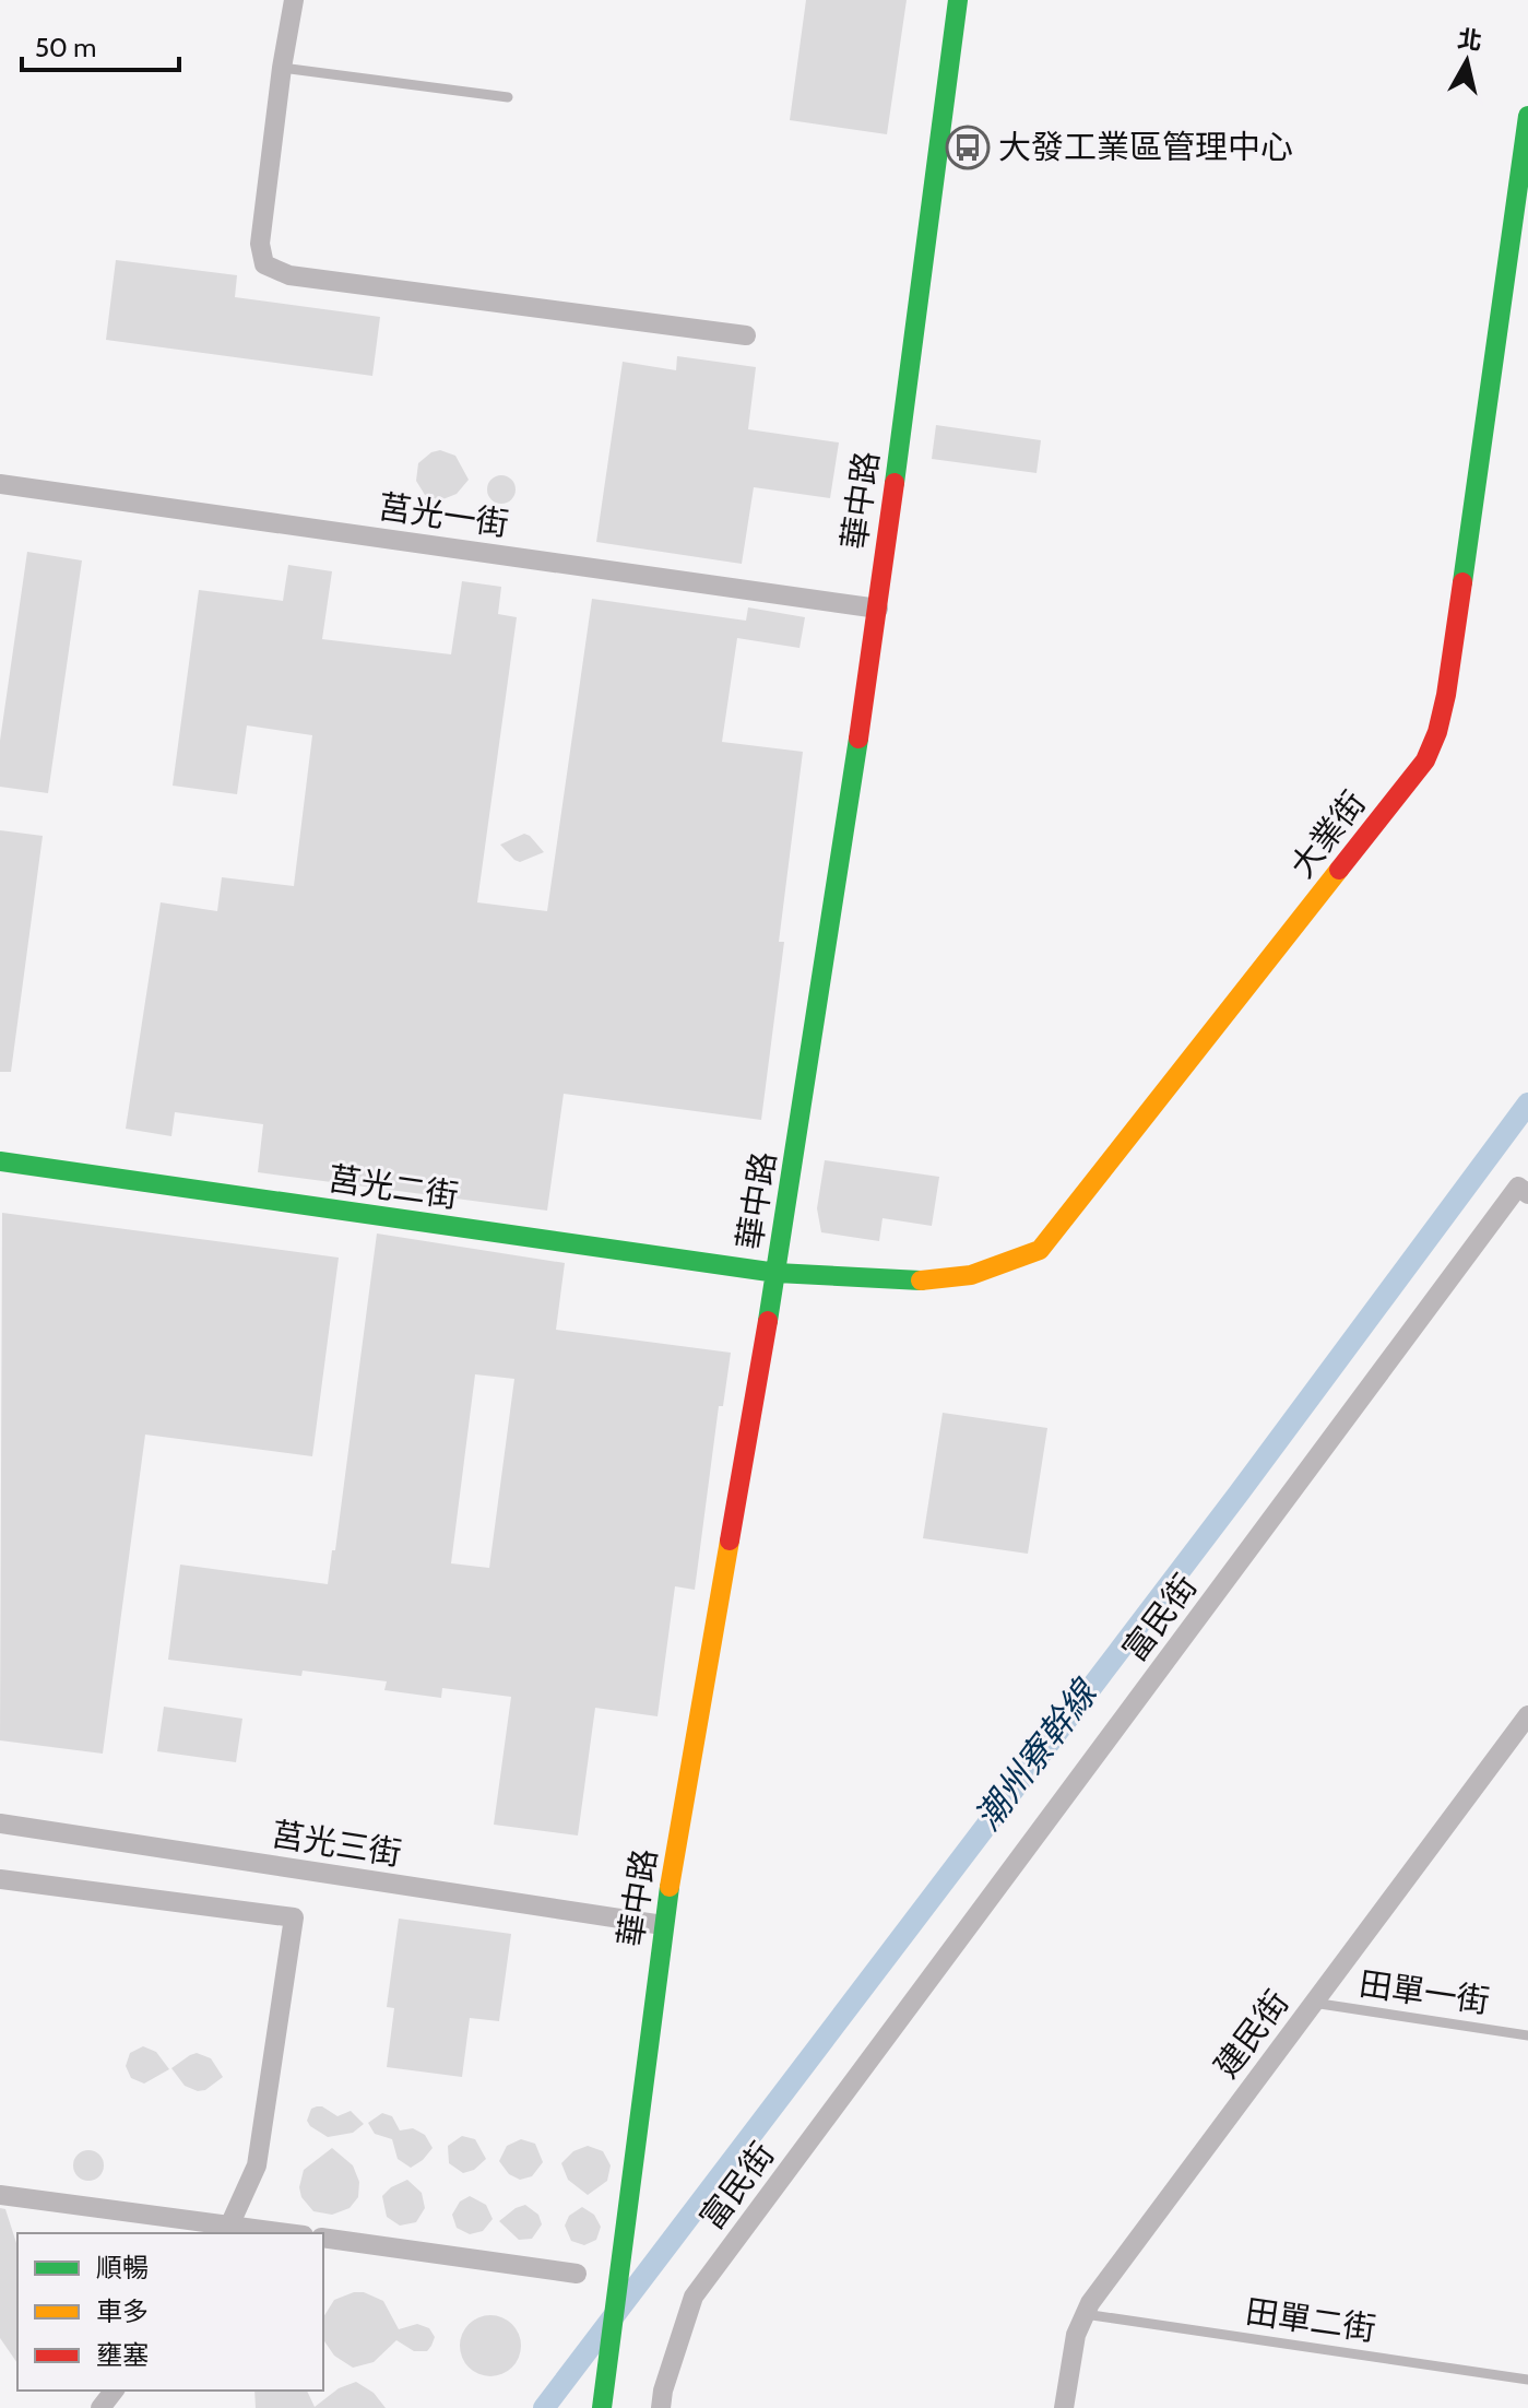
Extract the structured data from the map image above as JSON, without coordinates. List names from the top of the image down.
{
  "streets": {
    "main road": ["華中路", "大業街", "莒光二街"],
    "street": [
      "莒光一街",
      "富民街",
      "莒光三街",
      "建民街"
    ],
    "lane": ["田單一街", "田單二街"]
  },
  "crossings": [
    ["華中路", "莒光一街"],
    ["華中路", "大業街"],
    ["華中路", "莒光二街"],
    ["華中路", "莒光三街"],
    ["大業街", "莒光二街"],
    ["田單一街", "建民街"],
    ["建民街", "田單二街"]
  ],
  "water": ["潮州寮幹線"],
  "places": {
    "bus stop": ["大發工業區管理中心"]
  },
  "legend": ["順暢", "車多", "壅塞"],
  "scale_bar": "50 m",
  "north": "top"
}
